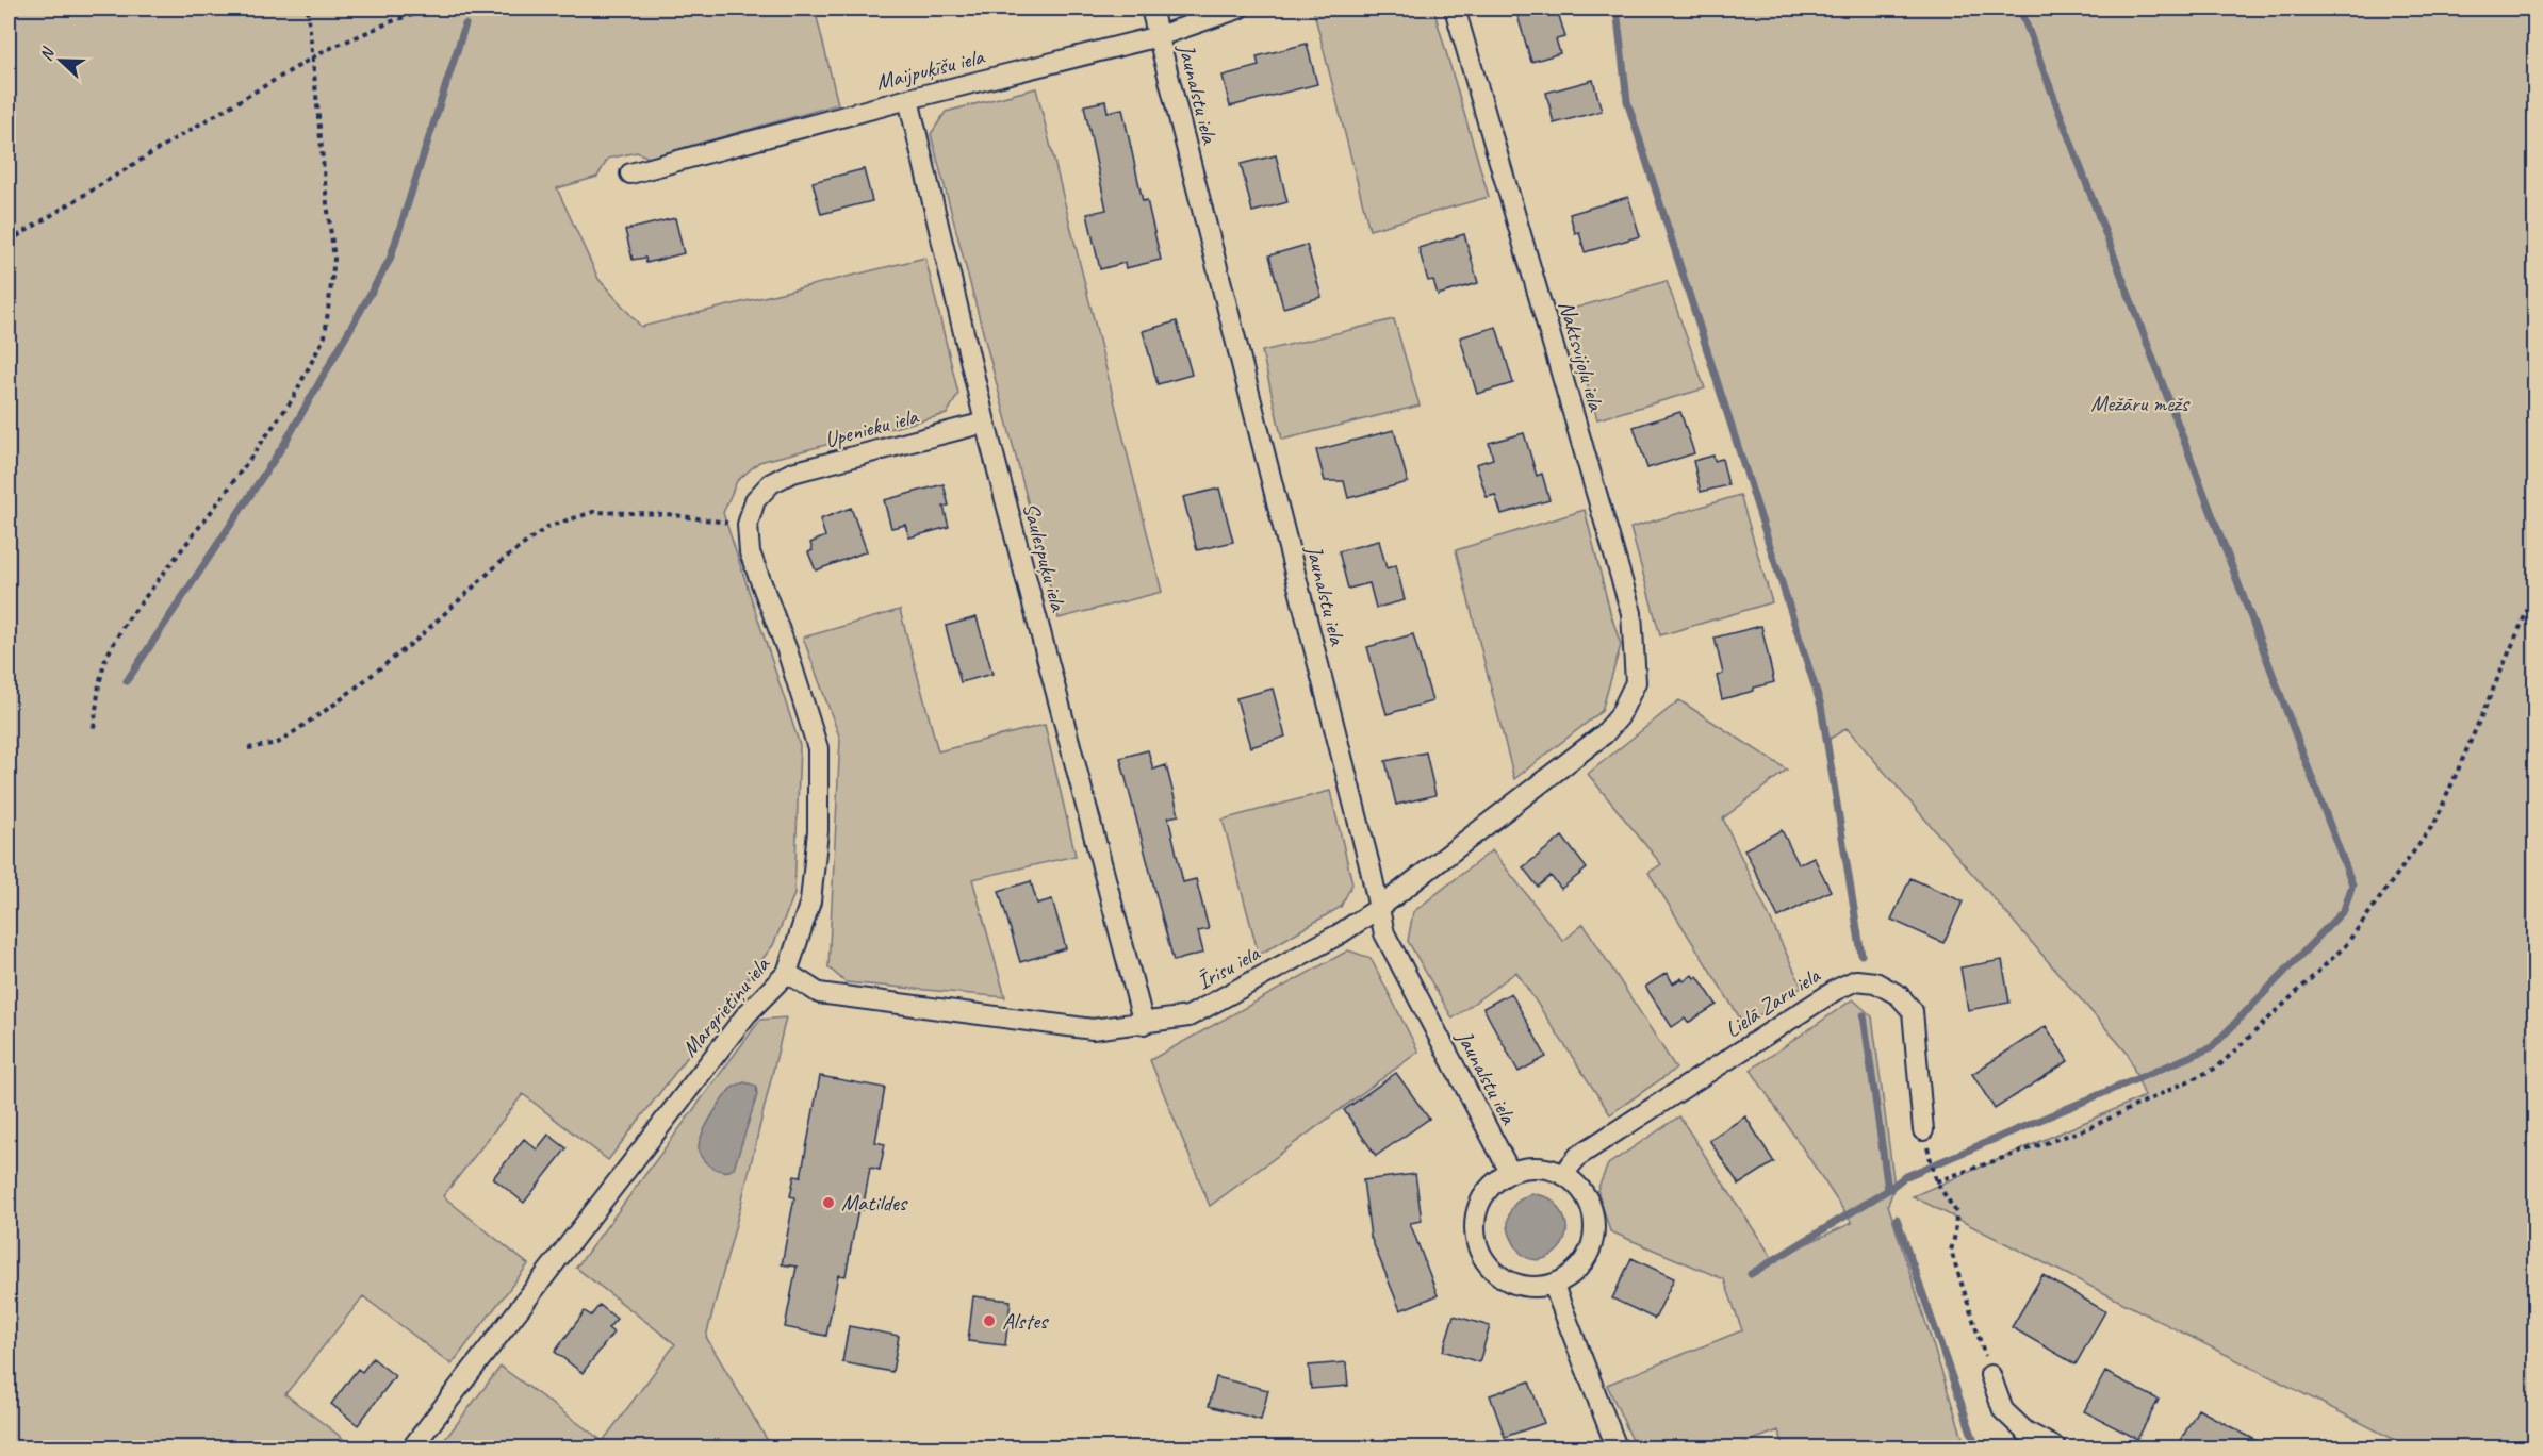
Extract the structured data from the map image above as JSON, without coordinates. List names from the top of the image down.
{
  "streets": {
    "street": [
      "Maijpuķīšu iela",
      "Jaunalstu iela",
      "Naktsvijoļu iela",
      "Upenieku iela",
      "Saulespuķu iela",
      "Īrisu iela",
      "Lielā Zaru iela",
      "Margrietiņu iela"
    ]
  },
  "crossings": [
    ["Maijpuķīšu iela", "Jaunalstu iela"],
    ["Maijpuķīšu iela", "Saulespuķu iela"],
    ["Jaunalstu iela", "Īrisu iela"],
    ["Jaunalstu iela", "Lielā Zaru iela"],
    ["Naktsvijoļu iela", "Īrisu iela"],
    ["Upenieku iela", "Saulespuķu iela"],
    ["Upenieku iela", "Margrietiņu iela"],
    ["Saulespuķu iela", "Īrisu iela"],
    ["Īrisu iela", "Margrietiņu iela"]
  ],
  "parks": ["Mežāru mežs"],
  "places": ["Matildes", "Alstes"],
  "north": "left"
}
